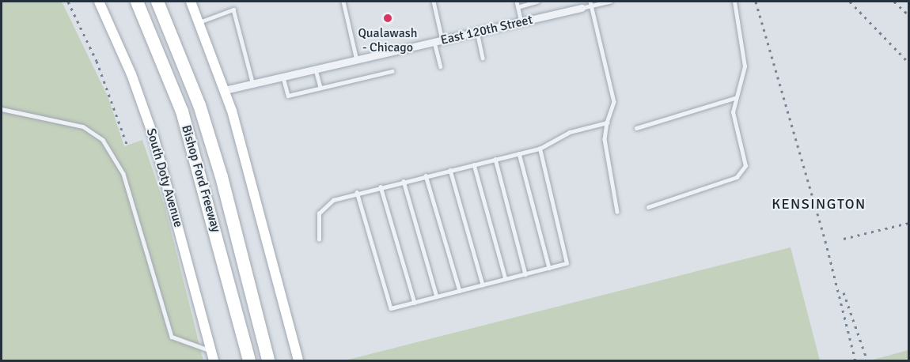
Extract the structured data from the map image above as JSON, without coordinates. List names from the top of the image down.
{
  "streets": {
    "highway": ["Bishop Ford Freeway"],
    "street": ["East 120th Street", "South Doty Avenue"]
  },
  "districts": ["KENSINGTON"],
  "places": ["Qualawash - Chicago"]
}
